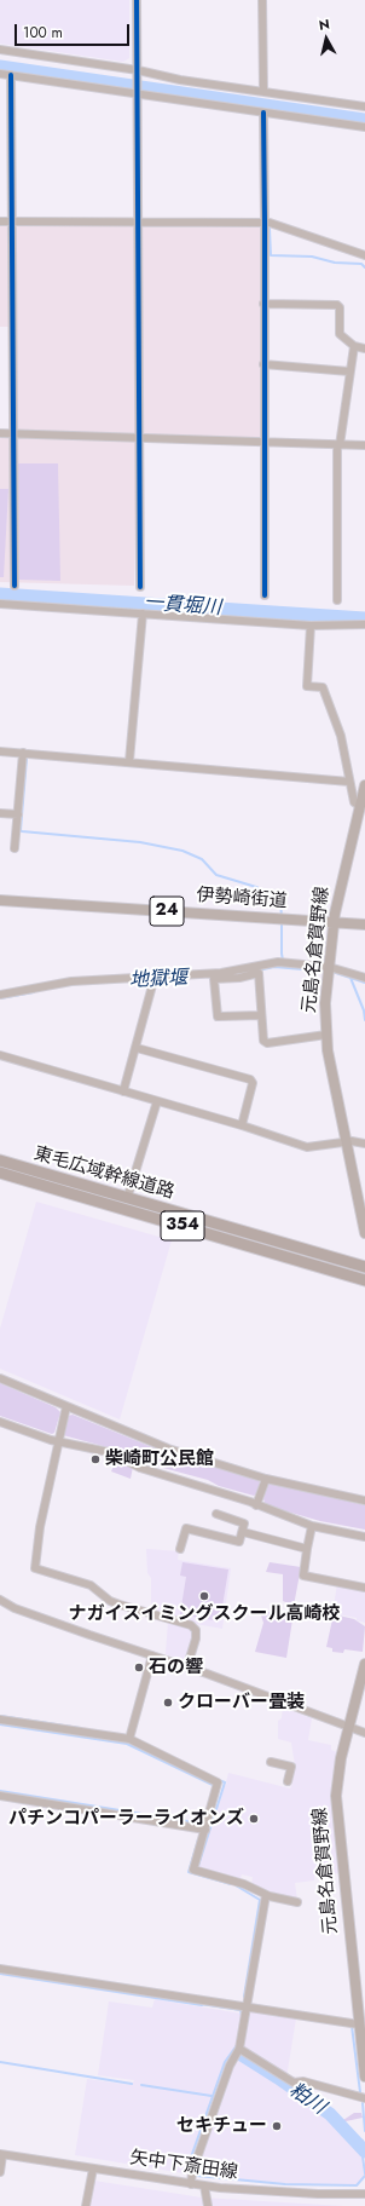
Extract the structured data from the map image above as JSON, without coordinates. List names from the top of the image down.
{
  "streets": {
    "highway": ["東毛広域幹線道路", "354"],
    "main road": ["伊勢崎街道", "24", "元島名倉賀野線"],
    "street": ["矢中下斎田線"]
  },
  "crossings": [
    ["伊勢崎街道", "元島名倉賀野線"]
  ],
  "water": ["一貫堀川", "地獄堰", "粕川"],
  "places": [
    "柴崎町公民館",
    "ナガイスイミングスクール高崎校",
    "石の響",
    "クローバー畳装",
    "パチンコパーラーライオンズ",
    "セキチュー"
  ],
  "scale_bar": "100 m",
  "north": "top"
}
